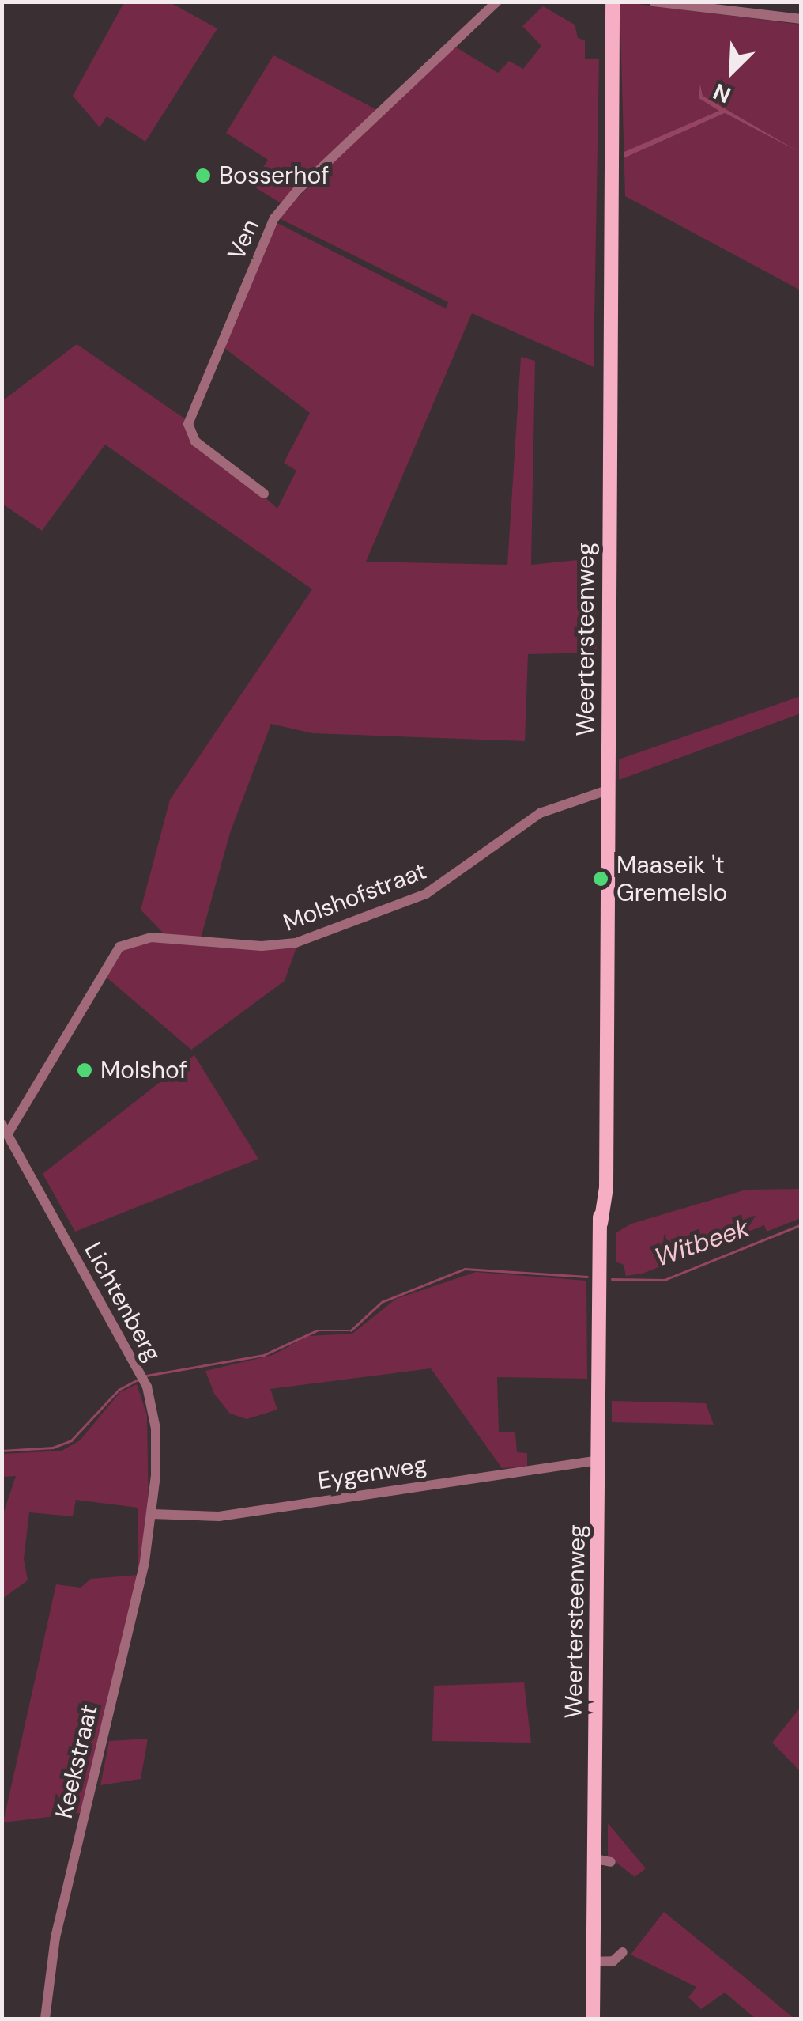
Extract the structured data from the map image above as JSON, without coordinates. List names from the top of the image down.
{
  "streets": {
    "main road": ["Weertersteenweg"],
    "street": [
      "Ven",
      "Molshofstraat",
      "Lichtenberg",
      "Eygenweg",
      "Keekstraat"
    ]
  },
  "crossings": [
    ["Weertersteenweg", "Molshofstraat"],
    ["Weertersteenweg", "Eygenweg"],
    ["Molshofstraat", "Lichtenberg"],
    ["Lichtenberg", "Eygenweg"],
    ["Lichtenberg", "Keekstraat"],
    ["Eygenweg", "Keekstraat"]
  ],
  "water": ["Witbeek"],
  "places": ["Bosserhof", "Maaseik 't Gremelslo", "Molshof"],
  "north": "bottom left"
}
